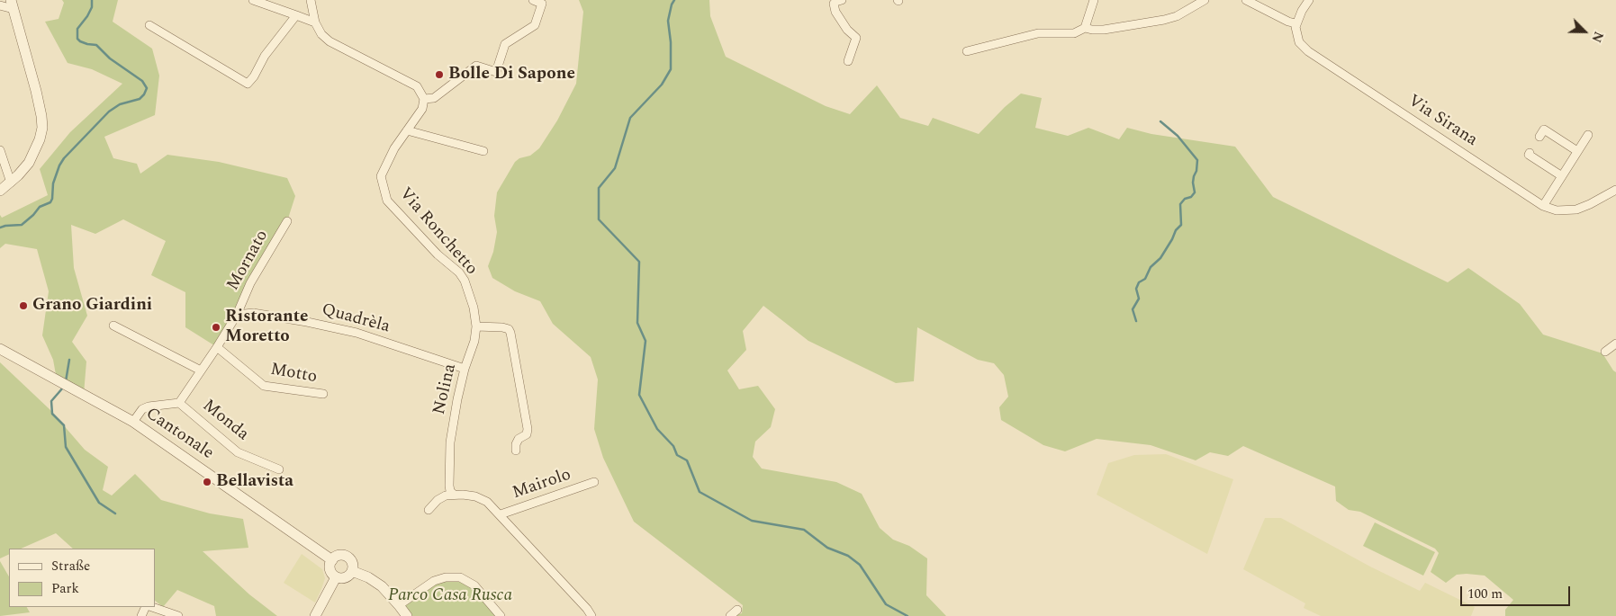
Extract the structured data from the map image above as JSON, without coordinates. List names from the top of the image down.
{
  "streets": {
    "street": [
      "Via Sirana",
      "Via Ronchetto",
      "Mornato",
      "Quadrèla",
      "Motto",
      "Nolina",
      "Monda",
      "Cantonale",
      "Mairolo"
    ]
  },
  "crossings": [
    ["Via Ronchetto", "Nolina"],
    ["Mornato", "Quadrèla"],
    ["Mornato", "Motto"],
    ["Mornato", "Monda"],
    ["Quadrèla", "Nolina"]
  ],
  "parks": ["Parco Casa Rusca"],
  "places": [
    "Bolle Di Sapone",
    "Grano Giardini",
    "Ristorante Moretto",
    "Bellavista"
  ],
  "legend": ["Straße", "Park"],
  "scale_bar": "100 m",
  "north": "bottom right"
}
